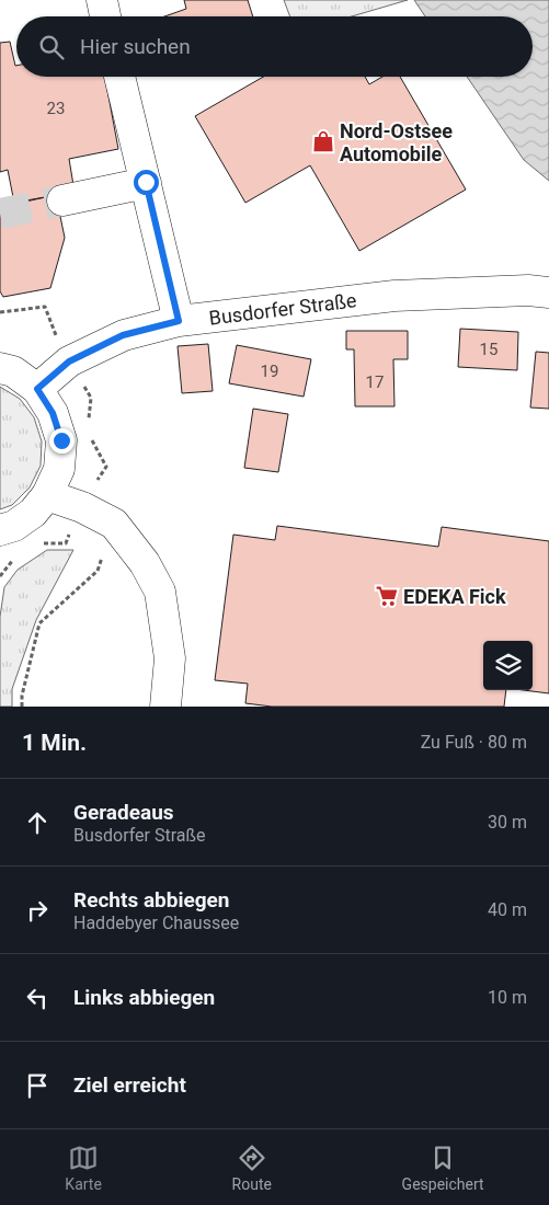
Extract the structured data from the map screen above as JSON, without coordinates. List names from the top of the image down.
{
  "streets": {
    "street": ["Busdorfer Straße"]
  },
  "places": {
    "shop": ["Nord-Ostsee Automobile"],
    "supermarket": ["EDEKA Fick"]
  },
  "house_numbers": [
    "23",
    "15",
    "19",
    "17"
  ],
  "page": {
    "search": "Hier suchen",
    "heading": ["1 Min.", "Zu Fuß · 80 m"],
    "list": [
      ["Geradeaus", "Busdorfer Straße", "30 m"],
      ["Rechts abbiegen", "Haddebyer Chaussee", "40 m"],
      ["Links abbiegen", "10 m"],
      "Ziel erreicht"
    ],
    "nav": ["Karte", "Route", "Gespeichert"]
  }
}
